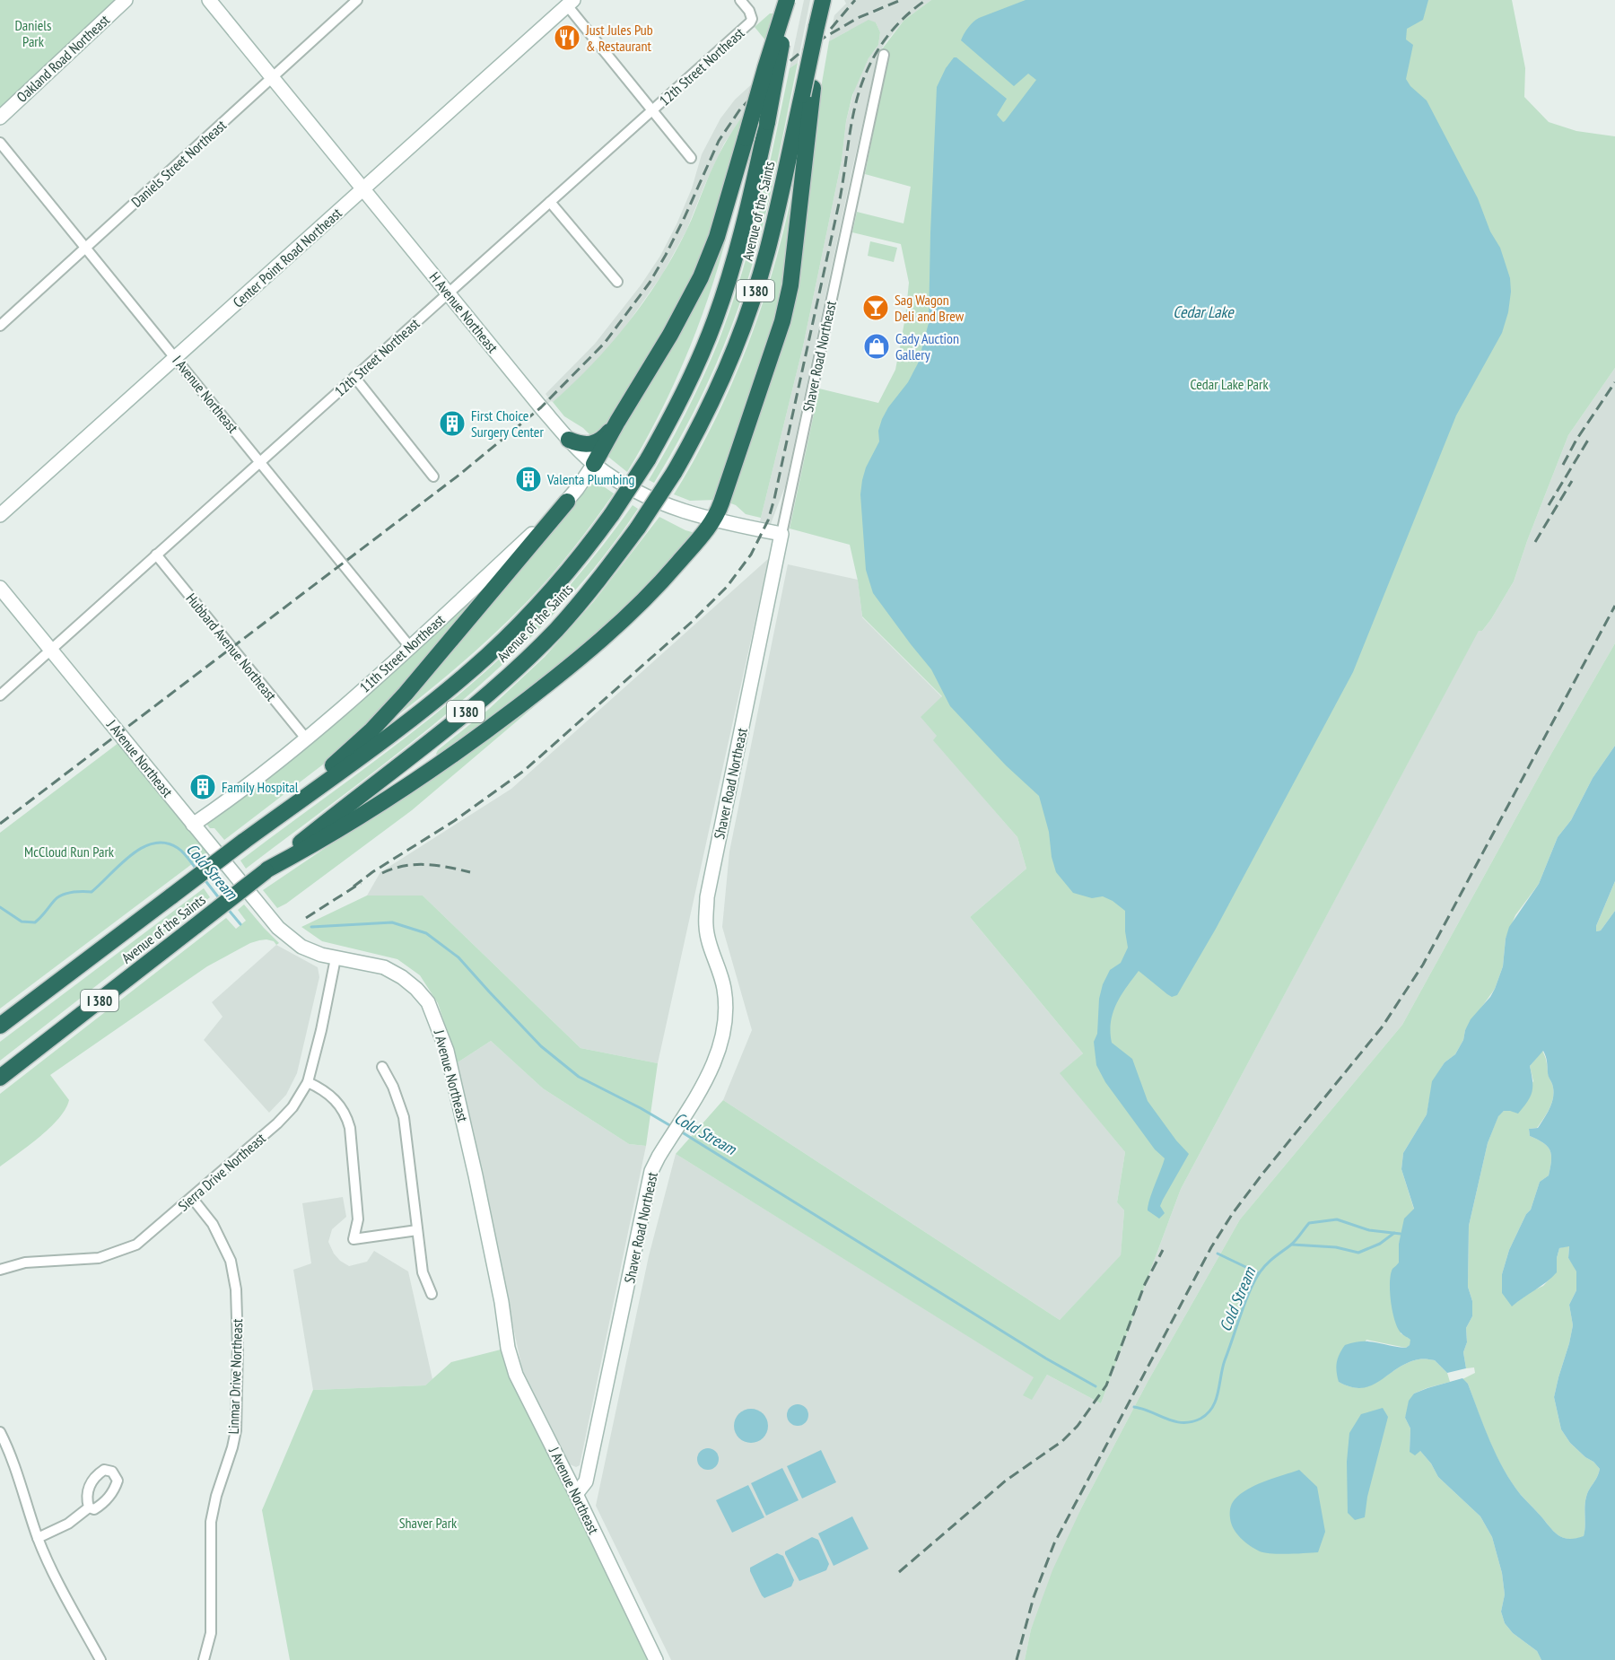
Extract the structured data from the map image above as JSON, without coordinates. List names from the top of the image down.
{
  "streets": {
    "highway": ["Avenue of the Saints", "I 380"],
    "street": [
      "Oakland Road Northeast",
      "12th Street Northeast",
      "Daniels Street Northeast",
      "Center Point Road Northeast",
      "H Avenue Northeast",
      "Shaver Road Northeast",
      "I Avenue Northeast",
      "Hubbard Avenue Northeast",
      "11th Street Northeast",
      "J Avenue Northeast",
      "Sierra Drive Northeast",
      "Linmar Drive Northeast"
    ]
  },
  "crossings": [
    ["12th Street Northeast", "H Avenue Northeast"],
    ["12th Street Northeast", "I Avenue Northeast"],
    ["12th Street Northeast", "Hubbard Avenue Northeast"],
    ["12th Street Northeast", "J Avenue Northeast"],
    ["Daniels Street Northeast", "H Avenue Northeast"],
    ["Daniels Street Northeast", "I Avenue Northeast"],
    ["Center Point Road Northeast", "H Avenue Northeast"],
    ["Center Point Road Northeast", "I Avenue Northeast"],
    ["H Avenue Northeast", "Shaver Road Northeast"],
    ["H Avenue Northeast", "11th Street Northeast"],
    ["Shaver Road Northeast", "J Avenue Northeast"],
    ["I Avenue Northeast", "11th Street Northeast"],
    ["Hubbard Avenue Northeast", "11th Street Northeast"],
    ["11th Street Northeast", "J Avenue Northeast"],
    ["J Avenue Northeast", "Sierra Drive Northeast"],
    ["Sierra Drive Northeast", "Linmar Drive Northeast"]
  ],
  "water": ["Cedar Lake", "Cold Stream"],
  "parks": [
    "Daniels Park",
    "Cedar Lake Park",
    "McCloud Run Park",
    "Shaver Park"
  ],
  "places": {
    "restaurant": ["Just Jules Pub & Restaurant"],
    "bar": ["Sag Wagon Deli and Brew"],
    "shop": ["Cady Auction Gallery"],
    "building": ["First Choice Surgery Center", "Valenta Plumbing", "Family Hospital"]
  }
}
